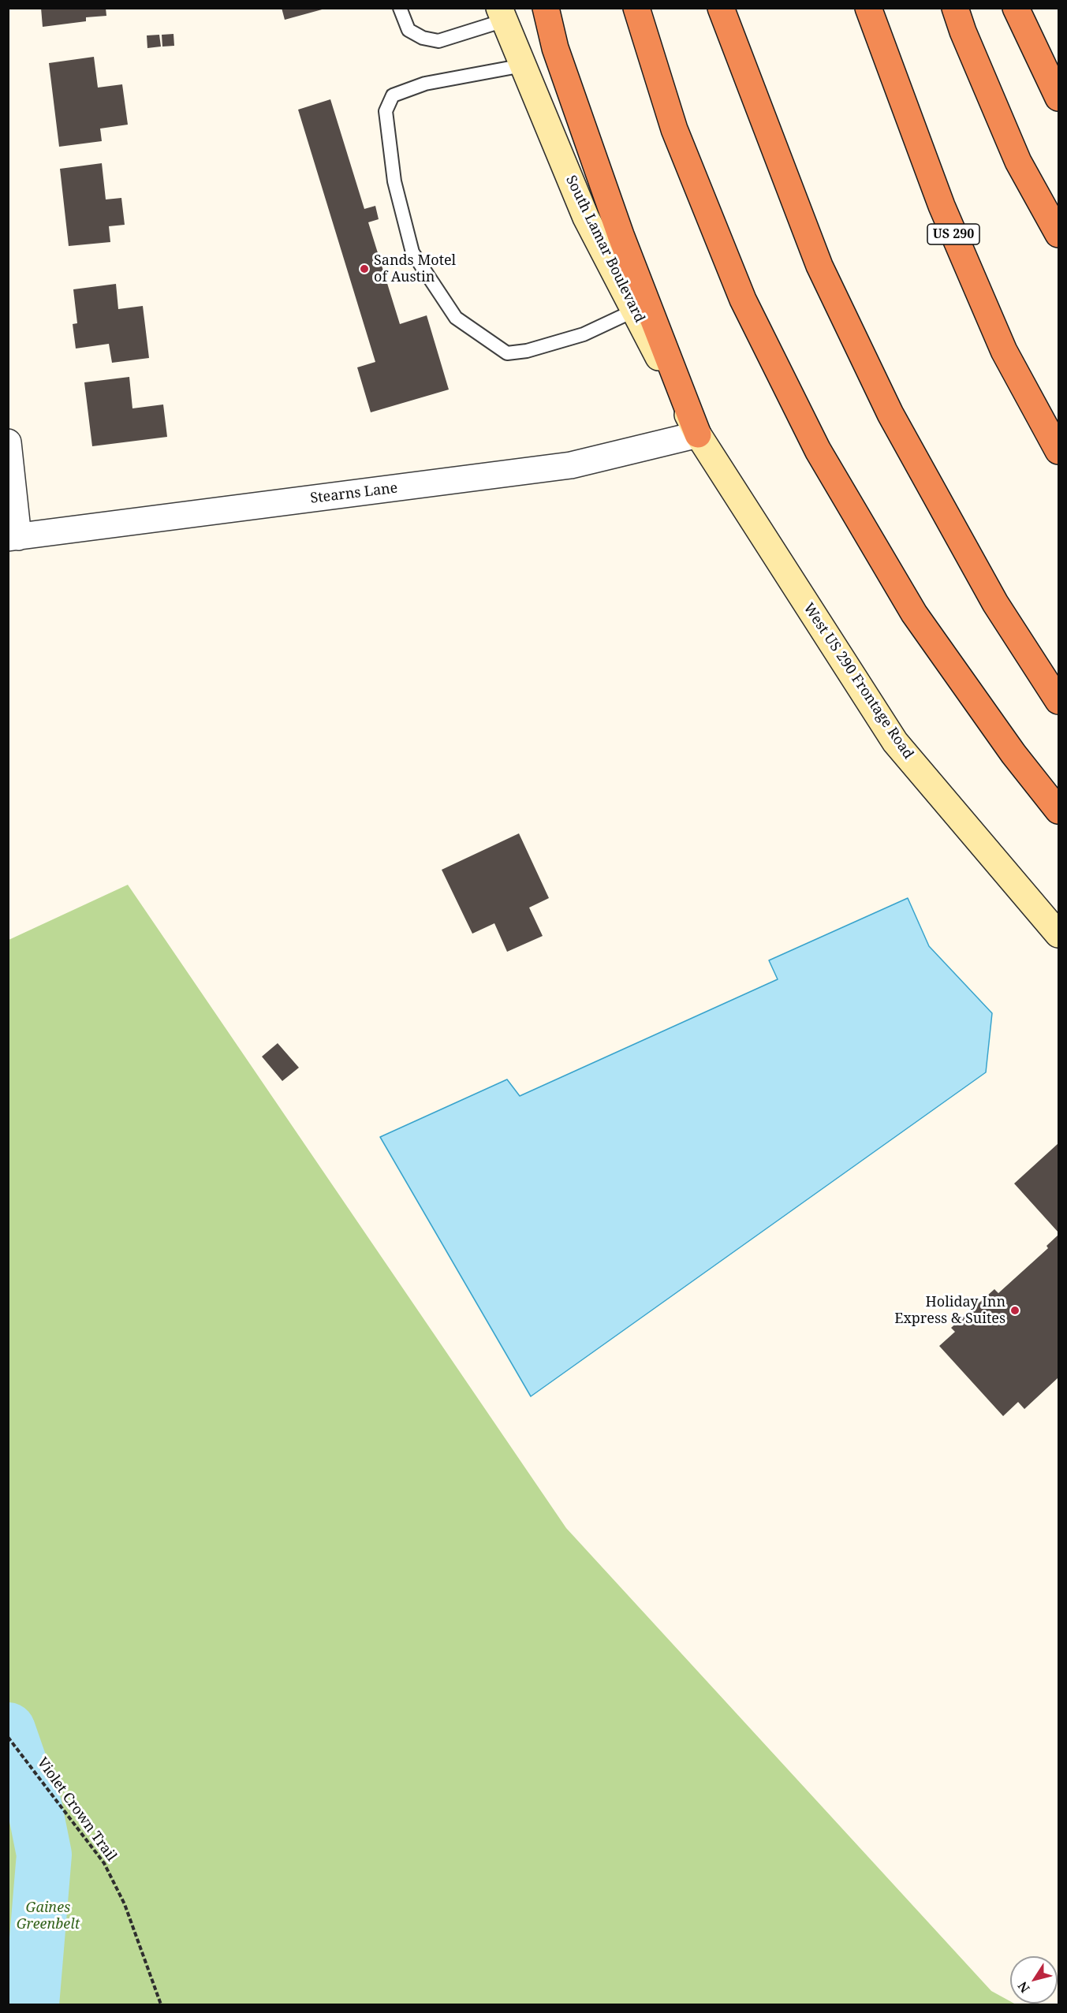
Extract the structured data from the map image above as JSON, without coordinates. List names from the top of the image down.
{
  "streets": {
    "highway": ["US 290"],
    "main road": ["South Lamar Boulevard", "West US 290 Frontage Road"],
    "street": ["Stearns Lane"],
    "path": ["Violet Crown Trail"]
  },
  "crossings": [
    ["South Lamar Boulevard", "Stearns Lane"],
    ["South Lamar Boulevard", "West US 290 Frontage Road"],
    ["Stearns Lane", "West US 290 Frontage Road"]
  ],
  "parks": ["Gaines Greenbelt"],
  "places": ["Sands Motel of Austin", "Holiday Inn Express & Suites"],
  "north": "bottom left"
}
